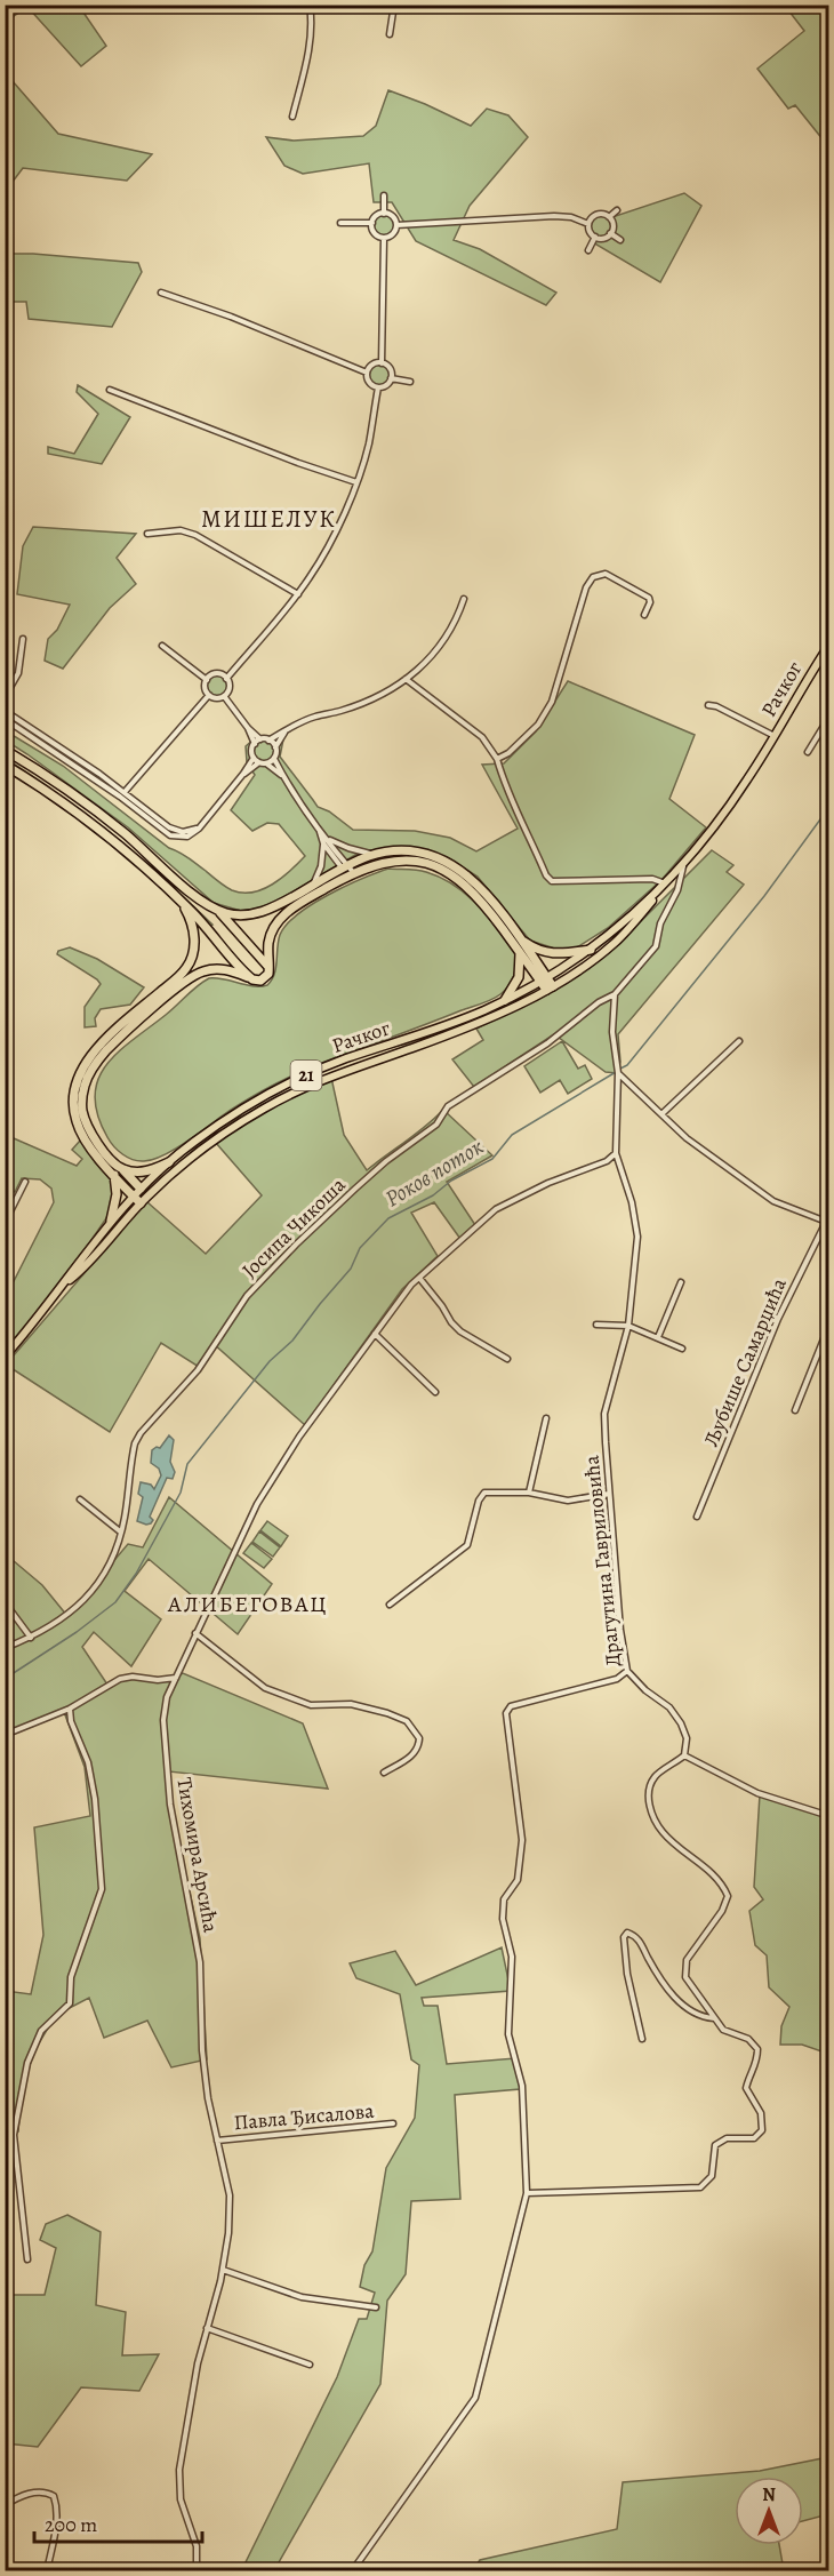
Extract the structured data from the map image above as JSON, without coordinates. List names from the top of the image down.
{
  "streets": {
    "main road": ["Рачког", "21"],
    "street": [
      "Јосипа Чикоша",
      "Љубише Самарџића",
      "Драгутина Гавриловића",
      "Тихомира Арсића",
      "Павла Ђисалова"
    ]
  },
  "crossings": [
    ["Рачког", "Јосипа Чикоша"],
    ["Јосипа Чикоша", "Драгутина Гавриловића"],
    ["Драгутина Гавриловића", "Тихомира Арсића"],
    ["Тихомира Арсића", "Павла Ђисалова"]
  ],
  "districts": ["МИШЕЛУК", "АЛИБЕГОВАЦ"],
  "water": ["Роков поток"],
  "scale_bar": "200 m",
  "north": "top"
}
